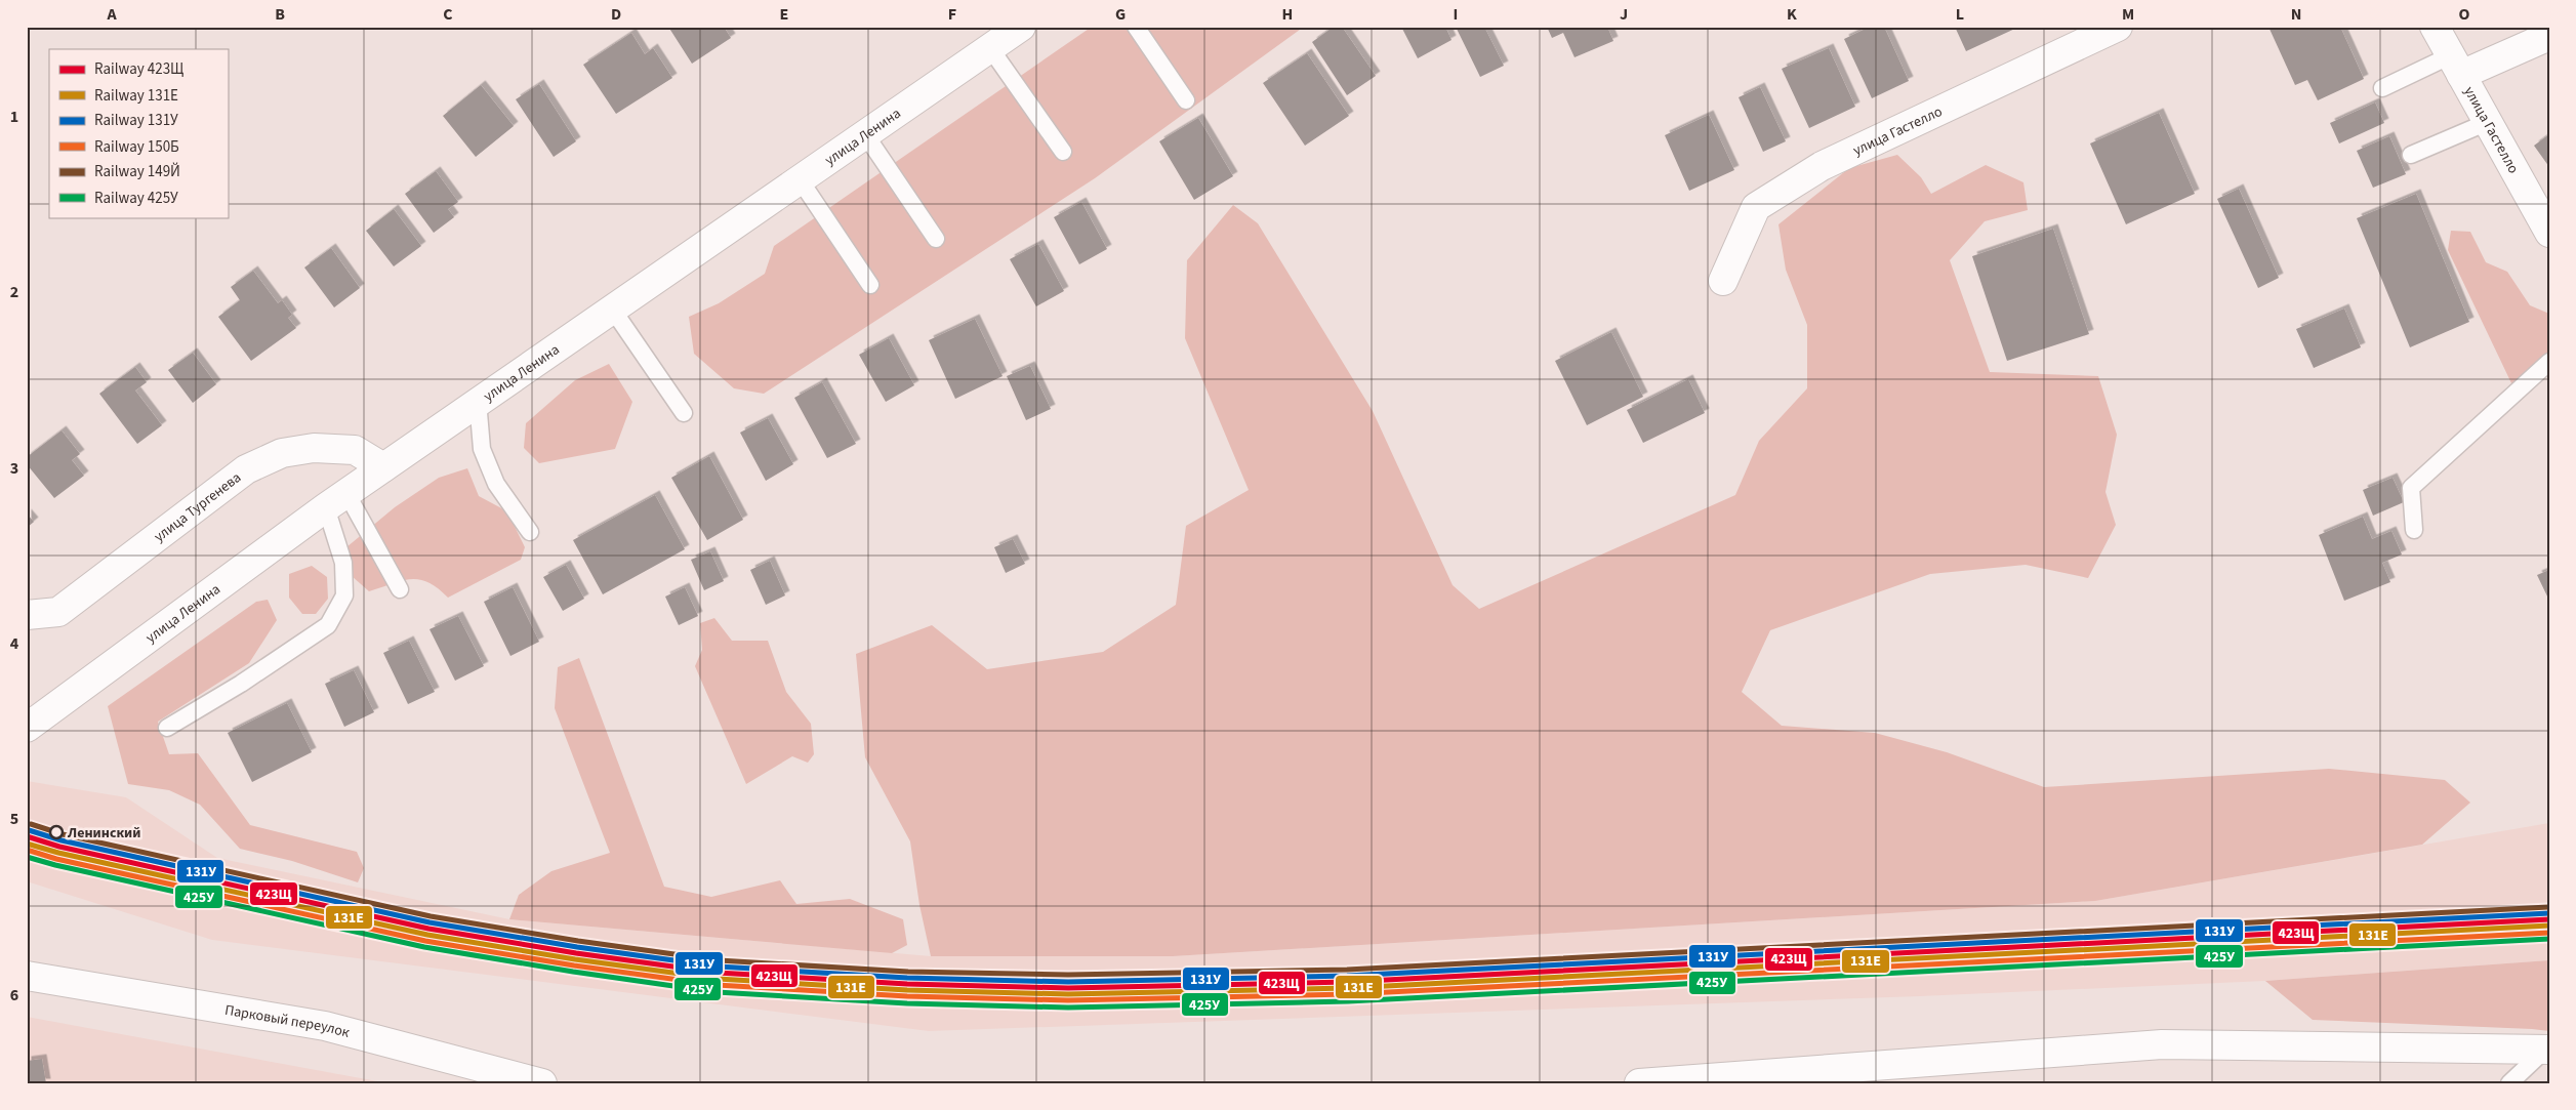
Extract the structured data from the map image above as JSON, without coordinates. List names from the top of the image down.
{
  "streets": {
    "street": [
      "улица Гастелло",
      "улица Ленина",
      "улица Тургенева",
      "Парковый переулок"
    ]
  },
  "crossings": [
    ["улица Ленина", "улица Тургенева"]
  ],
  "places": ["Ленинский"],
  "lines": [
    "rail line 149Й",
    "rail line 131У",
    "rail line 423Щ",
    "rail line 131Е",
    "rail line 150Б",
    "rail line 425У"
  ],
  "legend": [
    "Railway 423Щ",
    "Railway 131Е",
    "Railway 131У",
    "Railway 150Б",
    "Railway 149Й",
    "Railway 425У"
  ],
  "grid": {
    "columns": [
      "A",
      "B",
      "C",
      "D",
      "E",
      "F",
      "G",
      "H",
      "I",
      "J",
      "K",
      "L",
      "M",
      "N",
      "O"
    ],
    "rows": [
      "1",
      "2",
      "3",
      "4",
      "5",
      "6"
    ]
  }
}
